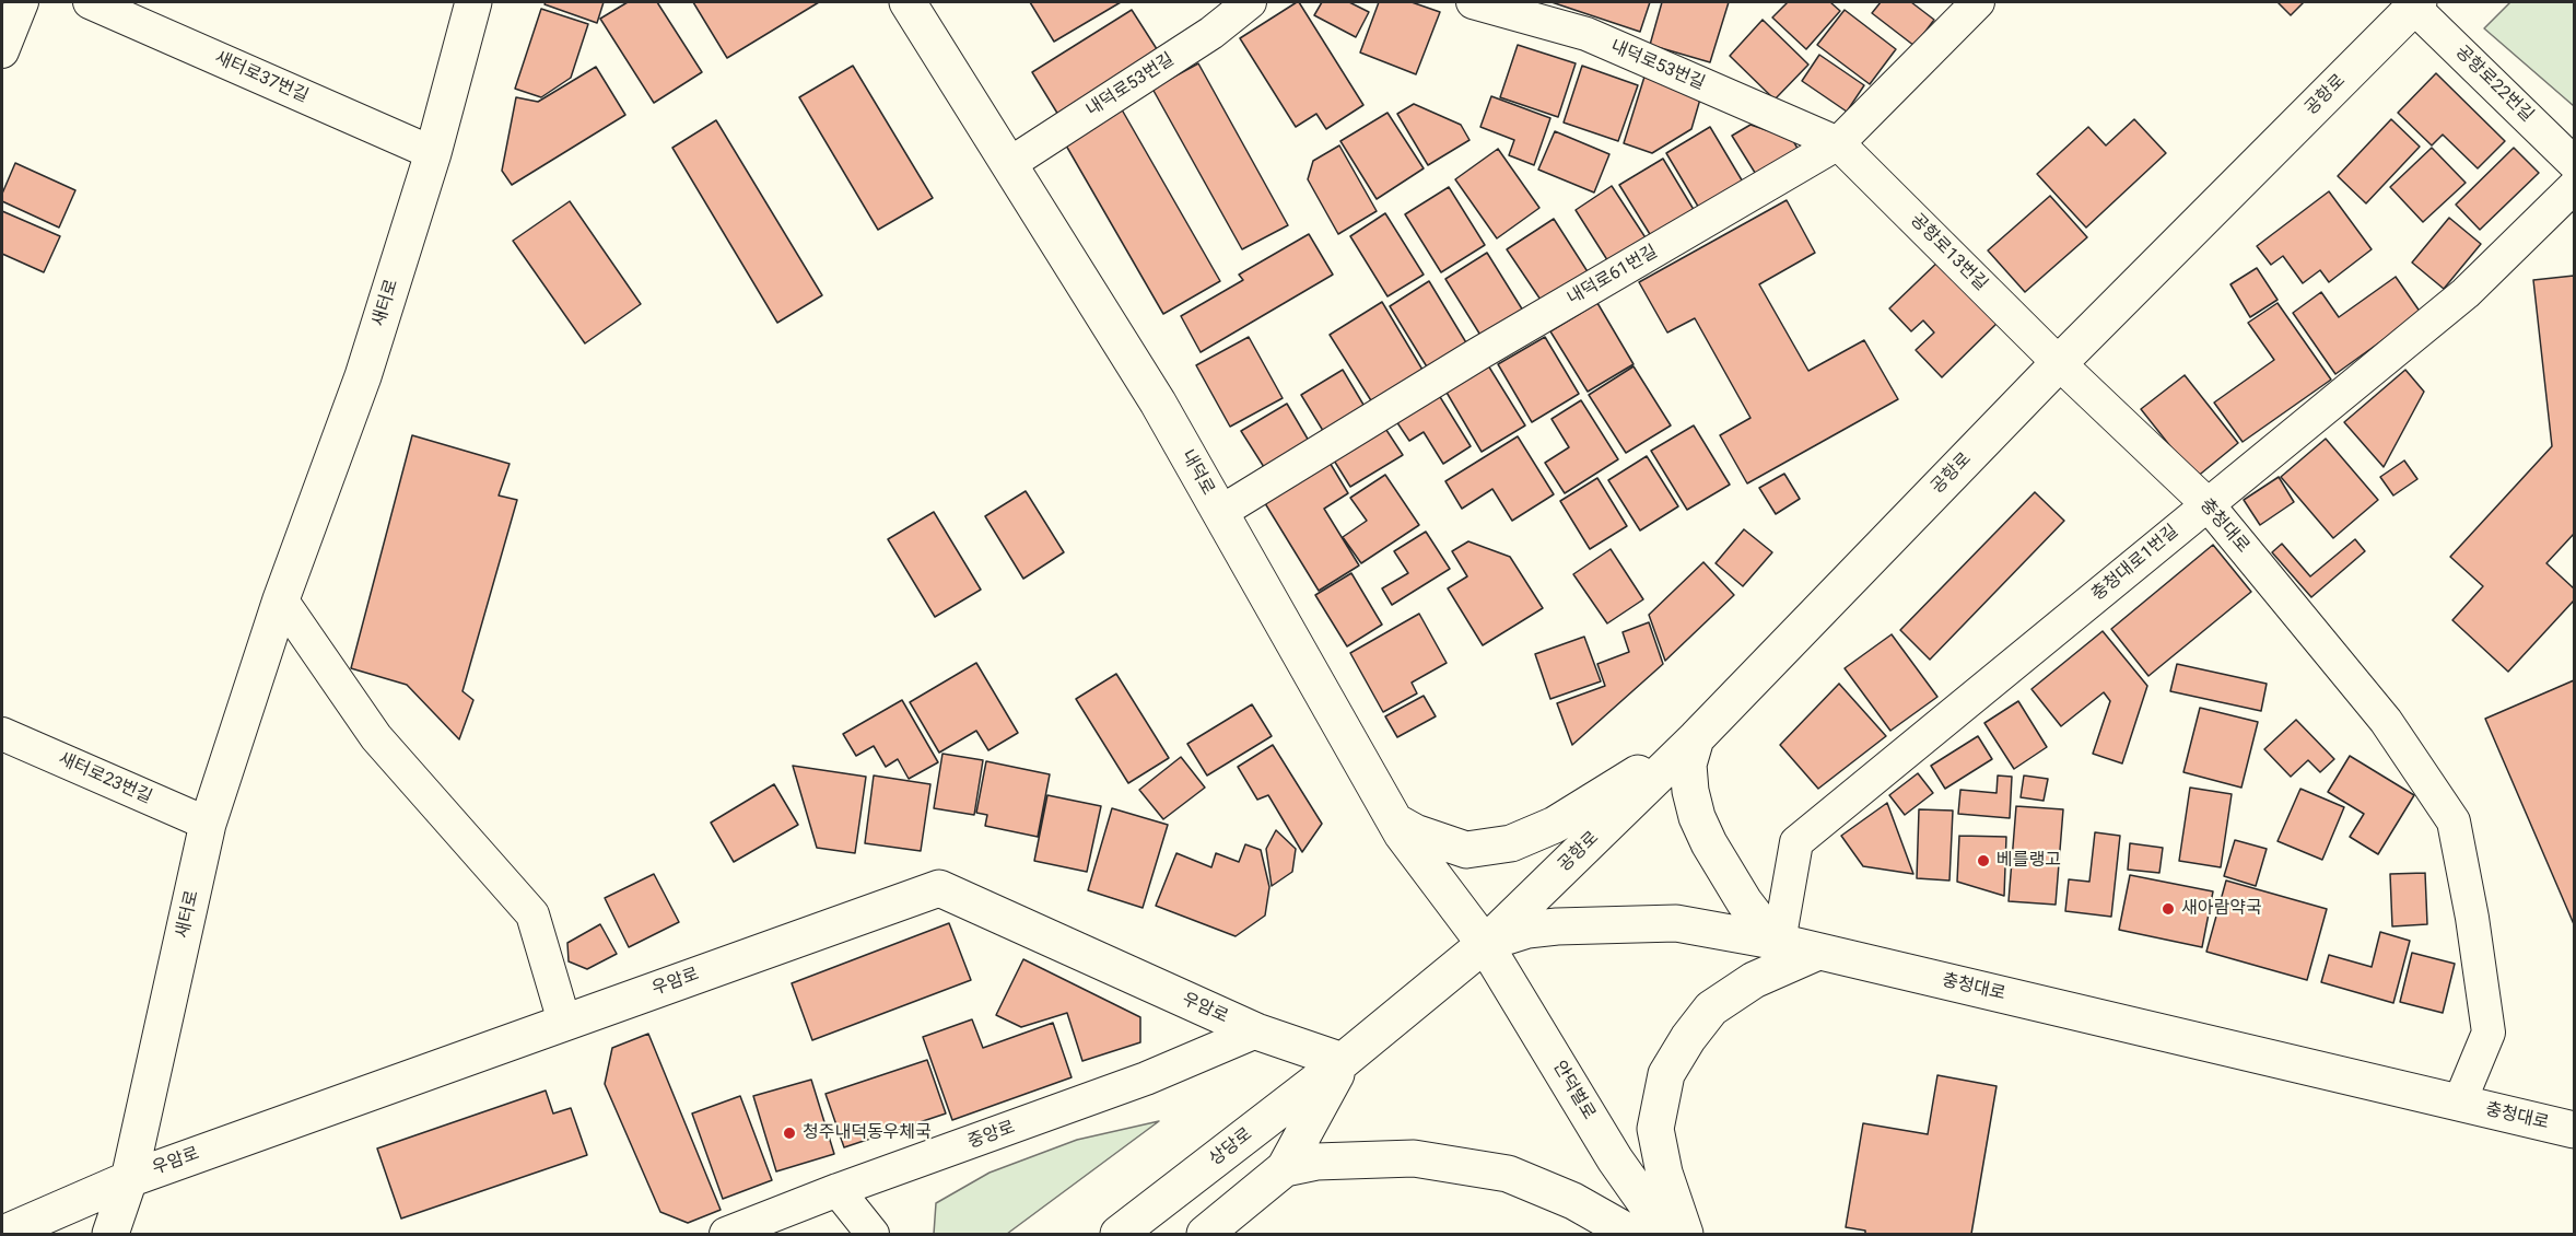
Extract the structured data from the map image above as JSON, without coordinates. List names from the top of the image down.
{
  "streets": {
    "street": [
      "내덕로53번길",
      "새터로37번길",
      "공항로22번길",
      "공항로",
      "공항로13번길",
      "내덕로61번길",
      "새터로",
      "내덕로",
      "충청대로",
      "충청대로1번길",
      "새터로23번길",
      "우암로",
      "안덕벌로",
      "중앙로",
      "상당로"
    ]
  },
  "crossings": [
    ["내덕로53번길", "공항로13번길"],
    ["내덕로53번길", "내덕로61번길"],
    ["내덕로53번길", "내덕로"],
    ["새터로37번길", "새터로"],
    ["공항로22번길", "공항로"],
    ["공항로", "공항로13번길"],
    ["공항로", "내덕로"],
    ["공항로", "충청대로"],
    ["공항로", "안덕벌로"],
    ["공항로", "상당로"],
    ["공항로13번길", "내덕로61번길"],
    ["공항로13번길", "충청대로"],
    ["내덕로61번길", "내덕로"],
    ["새터로", "새터로23번길"],
    ["새터로", "우암로"],
    ["내덕로", "충청대로"],
    ["내덕로", "안덕벌로"],
    ["내덕로", "상당로"],
    ["충청대로", "충청대로1번길"],
    ["충청대로", "안덕벌로"],
    ["충청대로", "상당로"],
    ["우암로", "중앙로"],
    ["우암로", "상당로"],
    ["안덕벌로", "상당로"]
  ],
  "places": ["베를랭고", "새아람약국", "청주내덕동우체국"]
}
